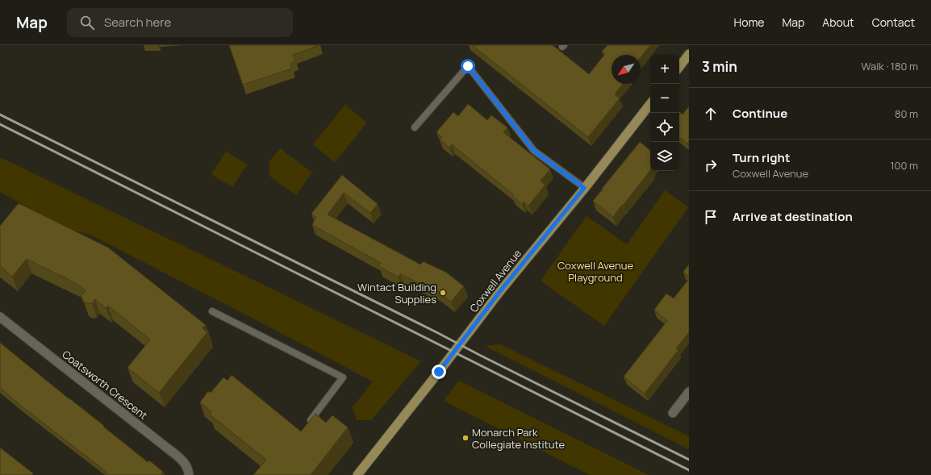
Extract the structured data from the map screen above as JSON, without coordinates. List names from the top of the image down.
{
  "streets": {
    "main road": ["Coxwell Avenue"],
    "street": ["Coatsworth Crescent"]
  },
  "parks": ["Coxwell Avenue Playground"],
  "places": ["Wintact Building Supplies", "Monarch Park Collegiate Institute"],
  "north": "bottom left",
  "page": {
    "header": "Map",
    "search": "Search here",
    "nav": [
      "Home",
      "Map",
      "About",
      "Contact"
    ],
    "heading": ["3 min", "Walk · 180 m"],
    "map_buttons": ["+", "−"],
    "list": [
      ["Continue", "80 m"],
      ["Turn right", "Coxwell Avenue", "100 m"],
      "Arrive at destination"
    ]
  }
}
